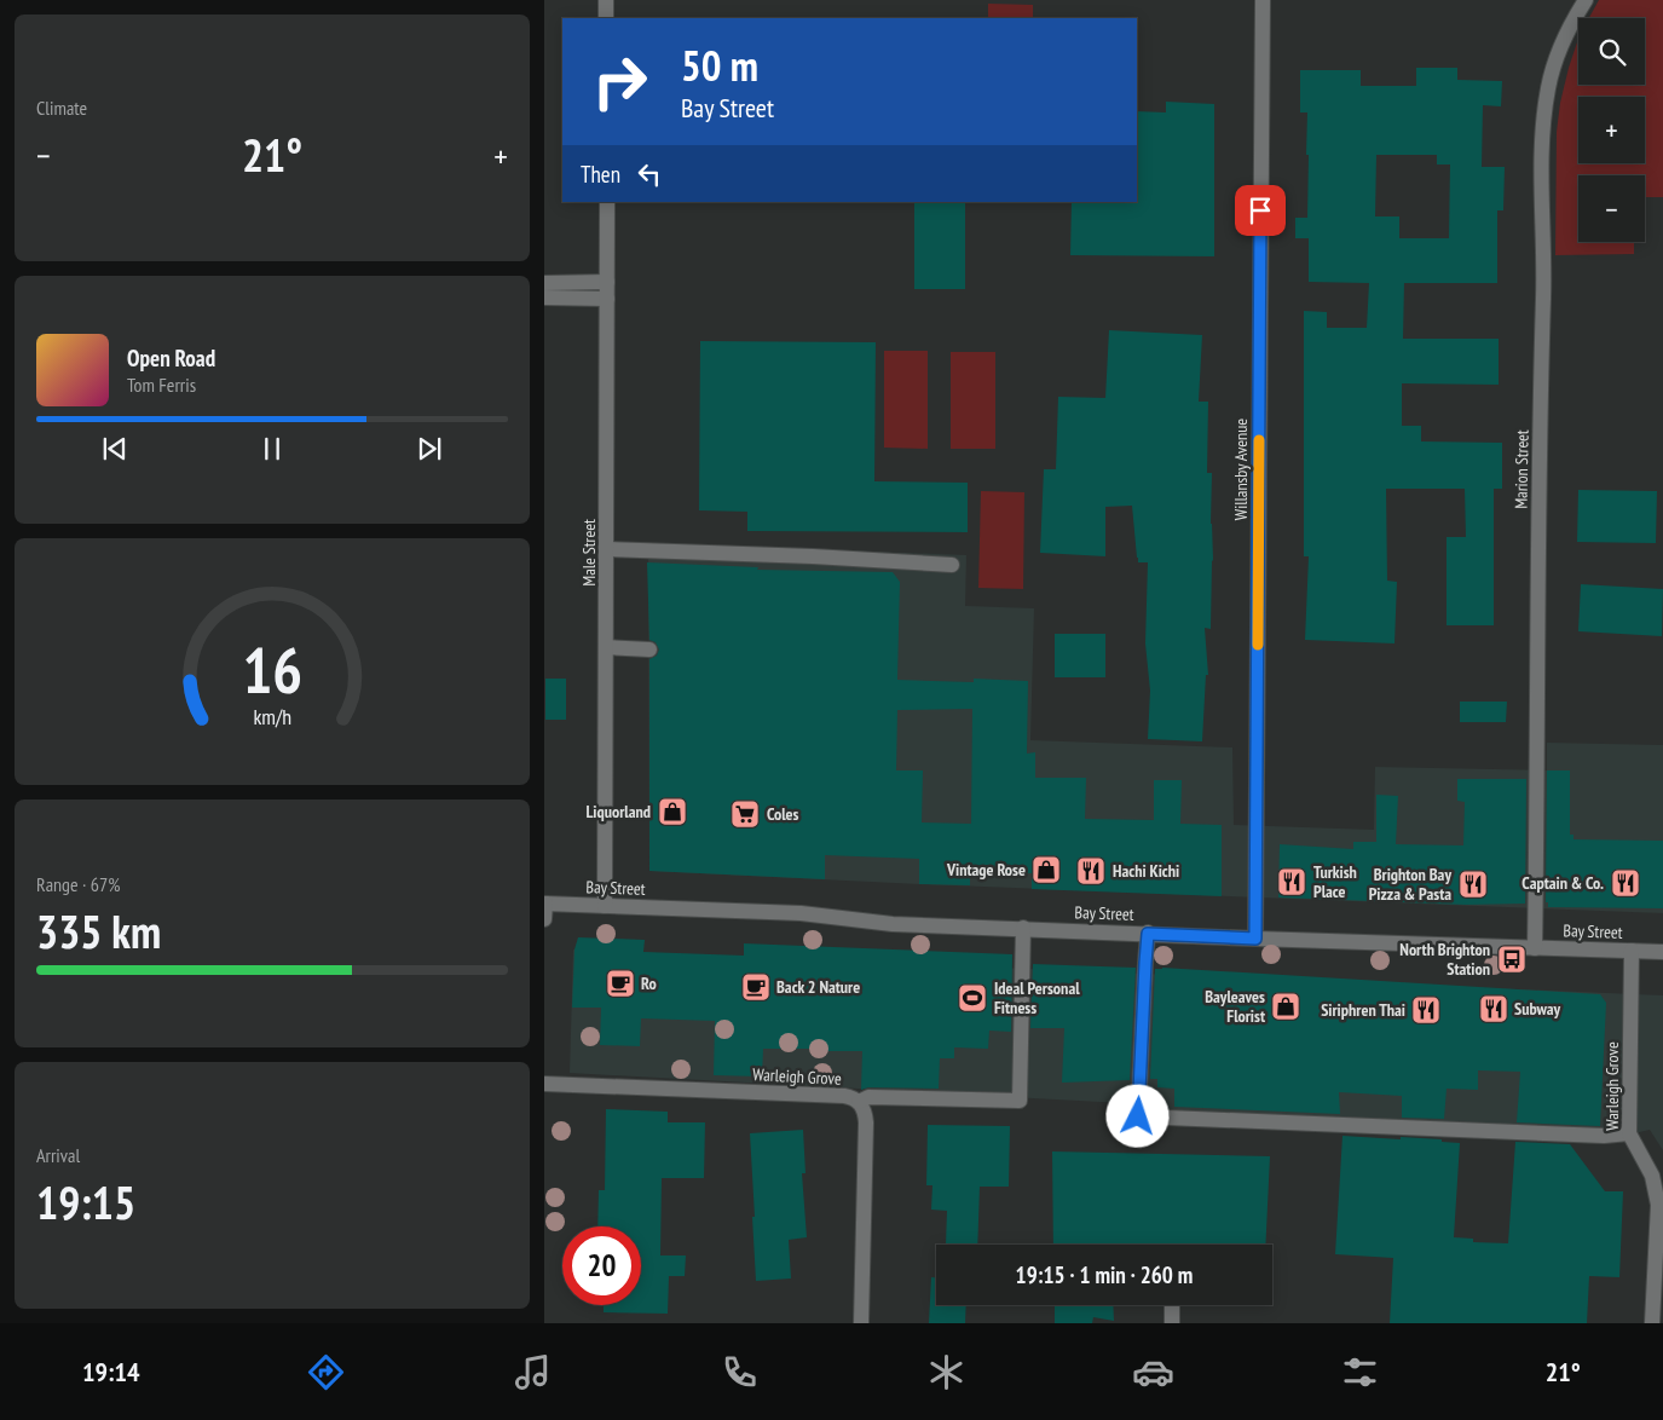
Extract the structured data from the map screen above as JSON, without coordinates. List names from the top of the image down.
{
  "streets": {
    "street": [
      "Willansby Avenue",
      "Marion Street",
      "Male Street",
      "Bay Street",
      "Warleigh Grove"
    ]
  },
  "crossings": [
    ["Willansby Avenue", "Bay Street"],
    ["Marion Street", "Bay Street"],
    ["Male Street", "Bay Street"],
    ["Bay Street", "Warleigh Grove"]
  ],
  "places": {
    "shop": ["Liquorland", "Vintage Rose", "Bayleaves Florist"],
    "supermarket": ["Coles"],
    "restaurant": [
      "Hachi Kichi",
      "Turkish Place",
      "Captain & Co.",
      "Brighton Bay Pizza & Pasta",
      "Subway",
      "Siriphren Thai"
    ],
    "bus stop": ["North Brighton Station"],
    "cafe": ["Ro", "Back 2 Nature"],
    "sports": ["Ideal Personal Fitness"]
  },
  "page": {
    "tile": [
      "Climate",
      ["Range · 67%", "335 km"],
      ["Arrival", "19:15"]
    ],
    "map_buttons": ["+", "−"],
    "turn": ["50 m", "Bay Street"],
    "heat": ["−", "21°", "+"],
    "then": "Then",
    "song": ["Open Road", "Tom Ferris"],
    "limit": "20",
    "trip": "19:15 · 1 min · 260 m",
    "tabs": ["19:14", "21°"],
    "gauge": ["16", "km/h"]
  }
}
